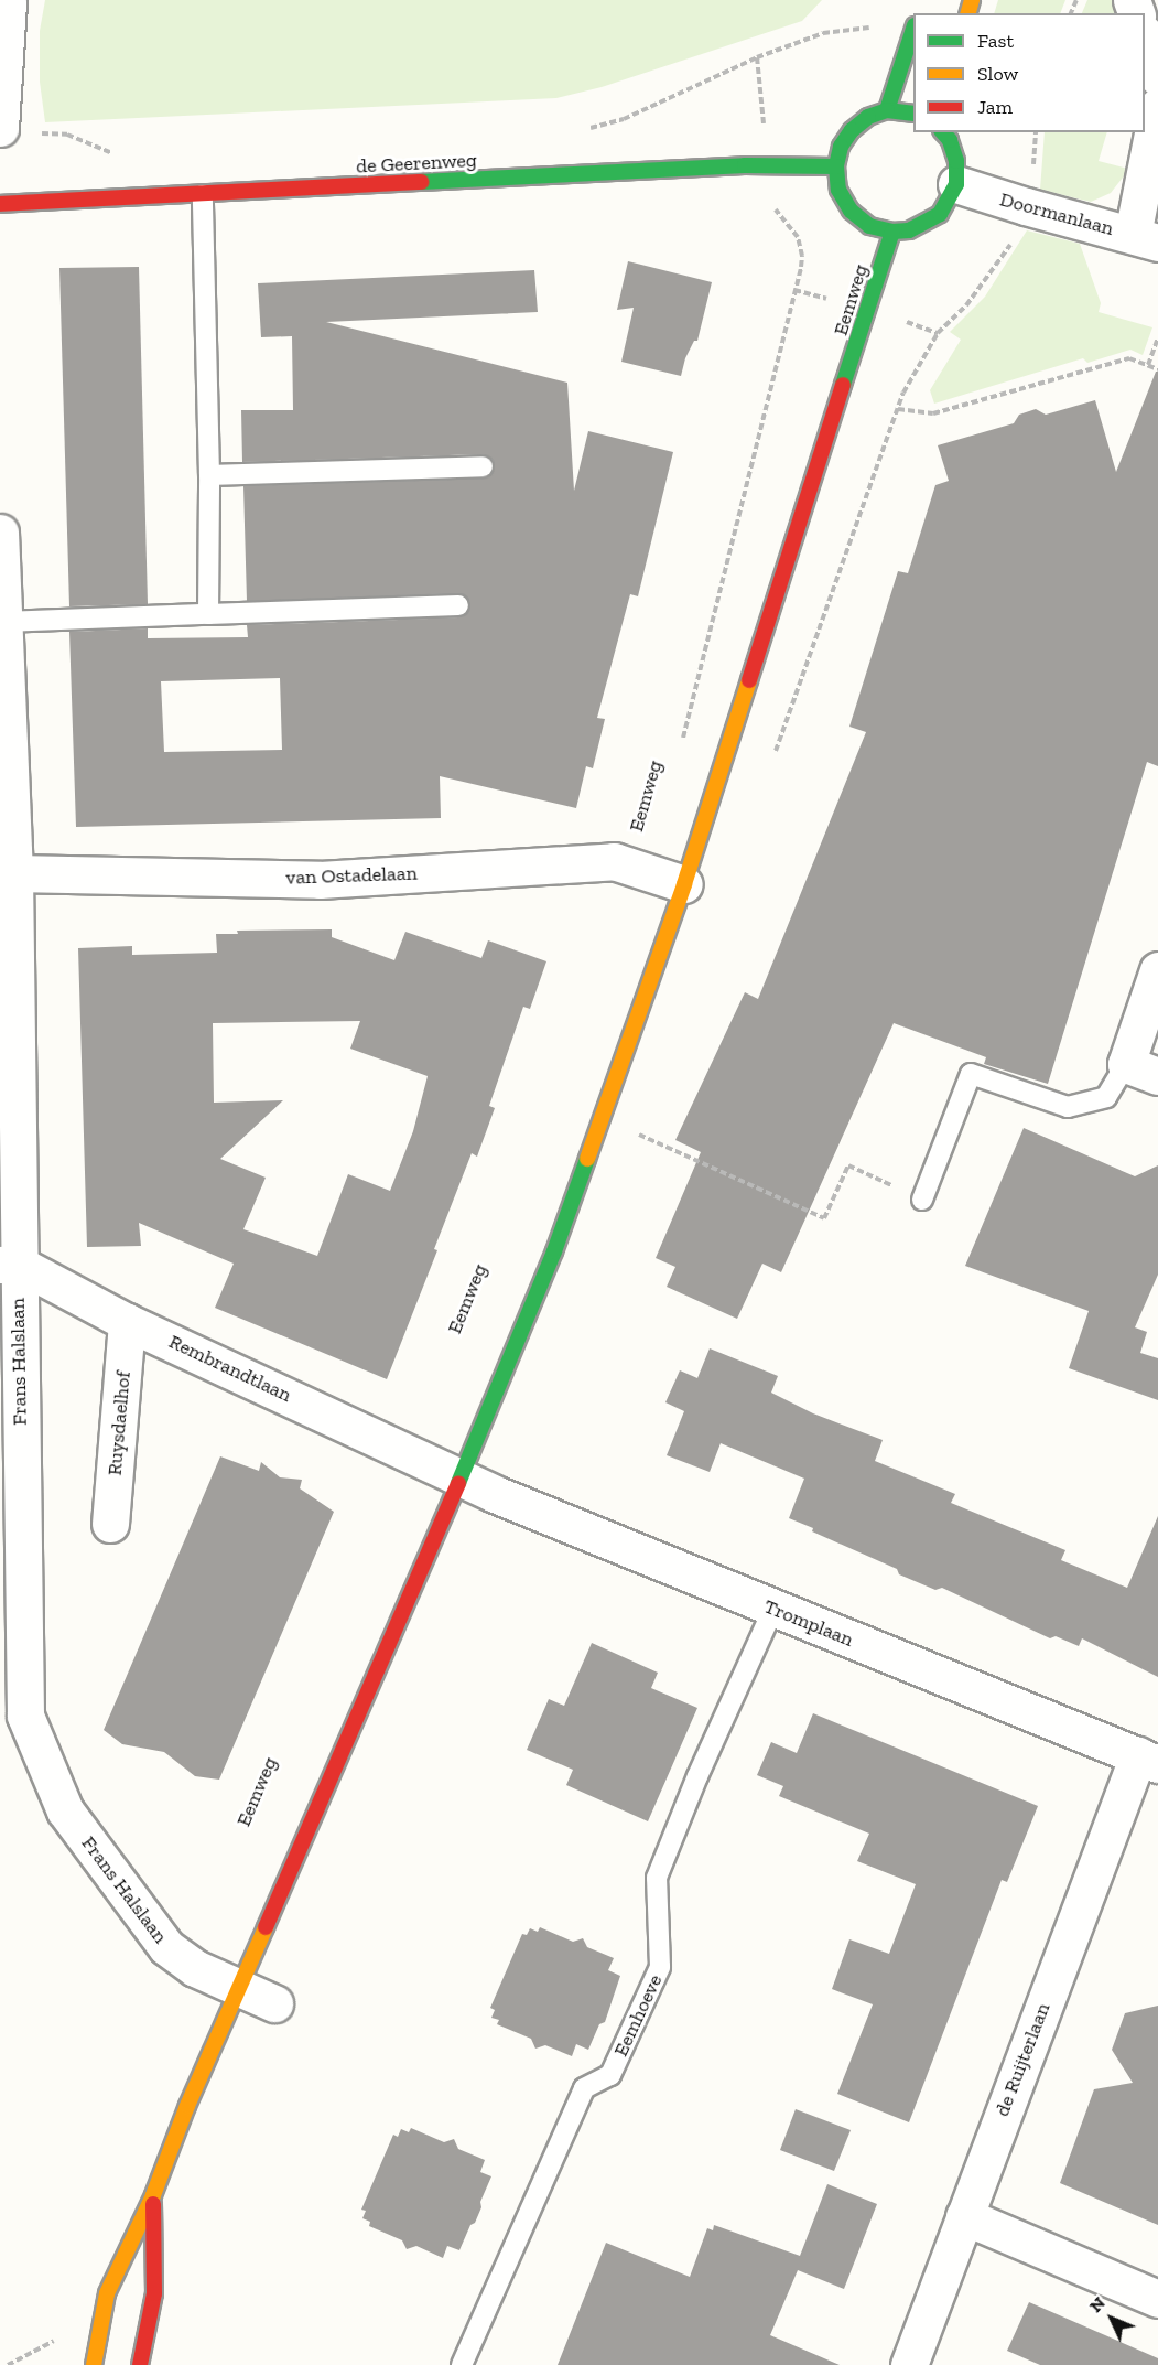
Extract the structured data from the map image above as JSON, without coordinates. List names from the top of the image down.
{
  "streets": {
    "main road": ["de Geerenweg", "Eemweg"],
    "street": [
      "Doormanlaan",
      "van Ostadelaan",
      "Frans Halslaan",
      "Rembrandtlaan",
      "Ruysdaelhof",
      "Tromplaan",
      "de Ruijterlaan"
    ],
    "lane": ["Eemhoeve"]
  },
  "crossings": [
    ["Eemweg", "van Ostadelaan"],
    ["Eemweg", "Frans Halslaan"],
    ["Eemweg", "Rembrandtlaan"],
    ["Eemweg", "Tromplaan"],
    ["van Ostadelaan", "Frans Halslaan"],
    ["Frans Halslaan", "Rembrandtlaan"],
    ["Rembrandtlaan", "Ruysdaelhof"],
    ["Rembrandtlaan", "Tromplaan"],
    ["Tromplaan", "Eemhoeve"],
    ["Tromplaan", "de Ruijterlaan"]
  ],
  "legend": ["Fast", "Slow", "Jam"],
  "north": "top left"
}
